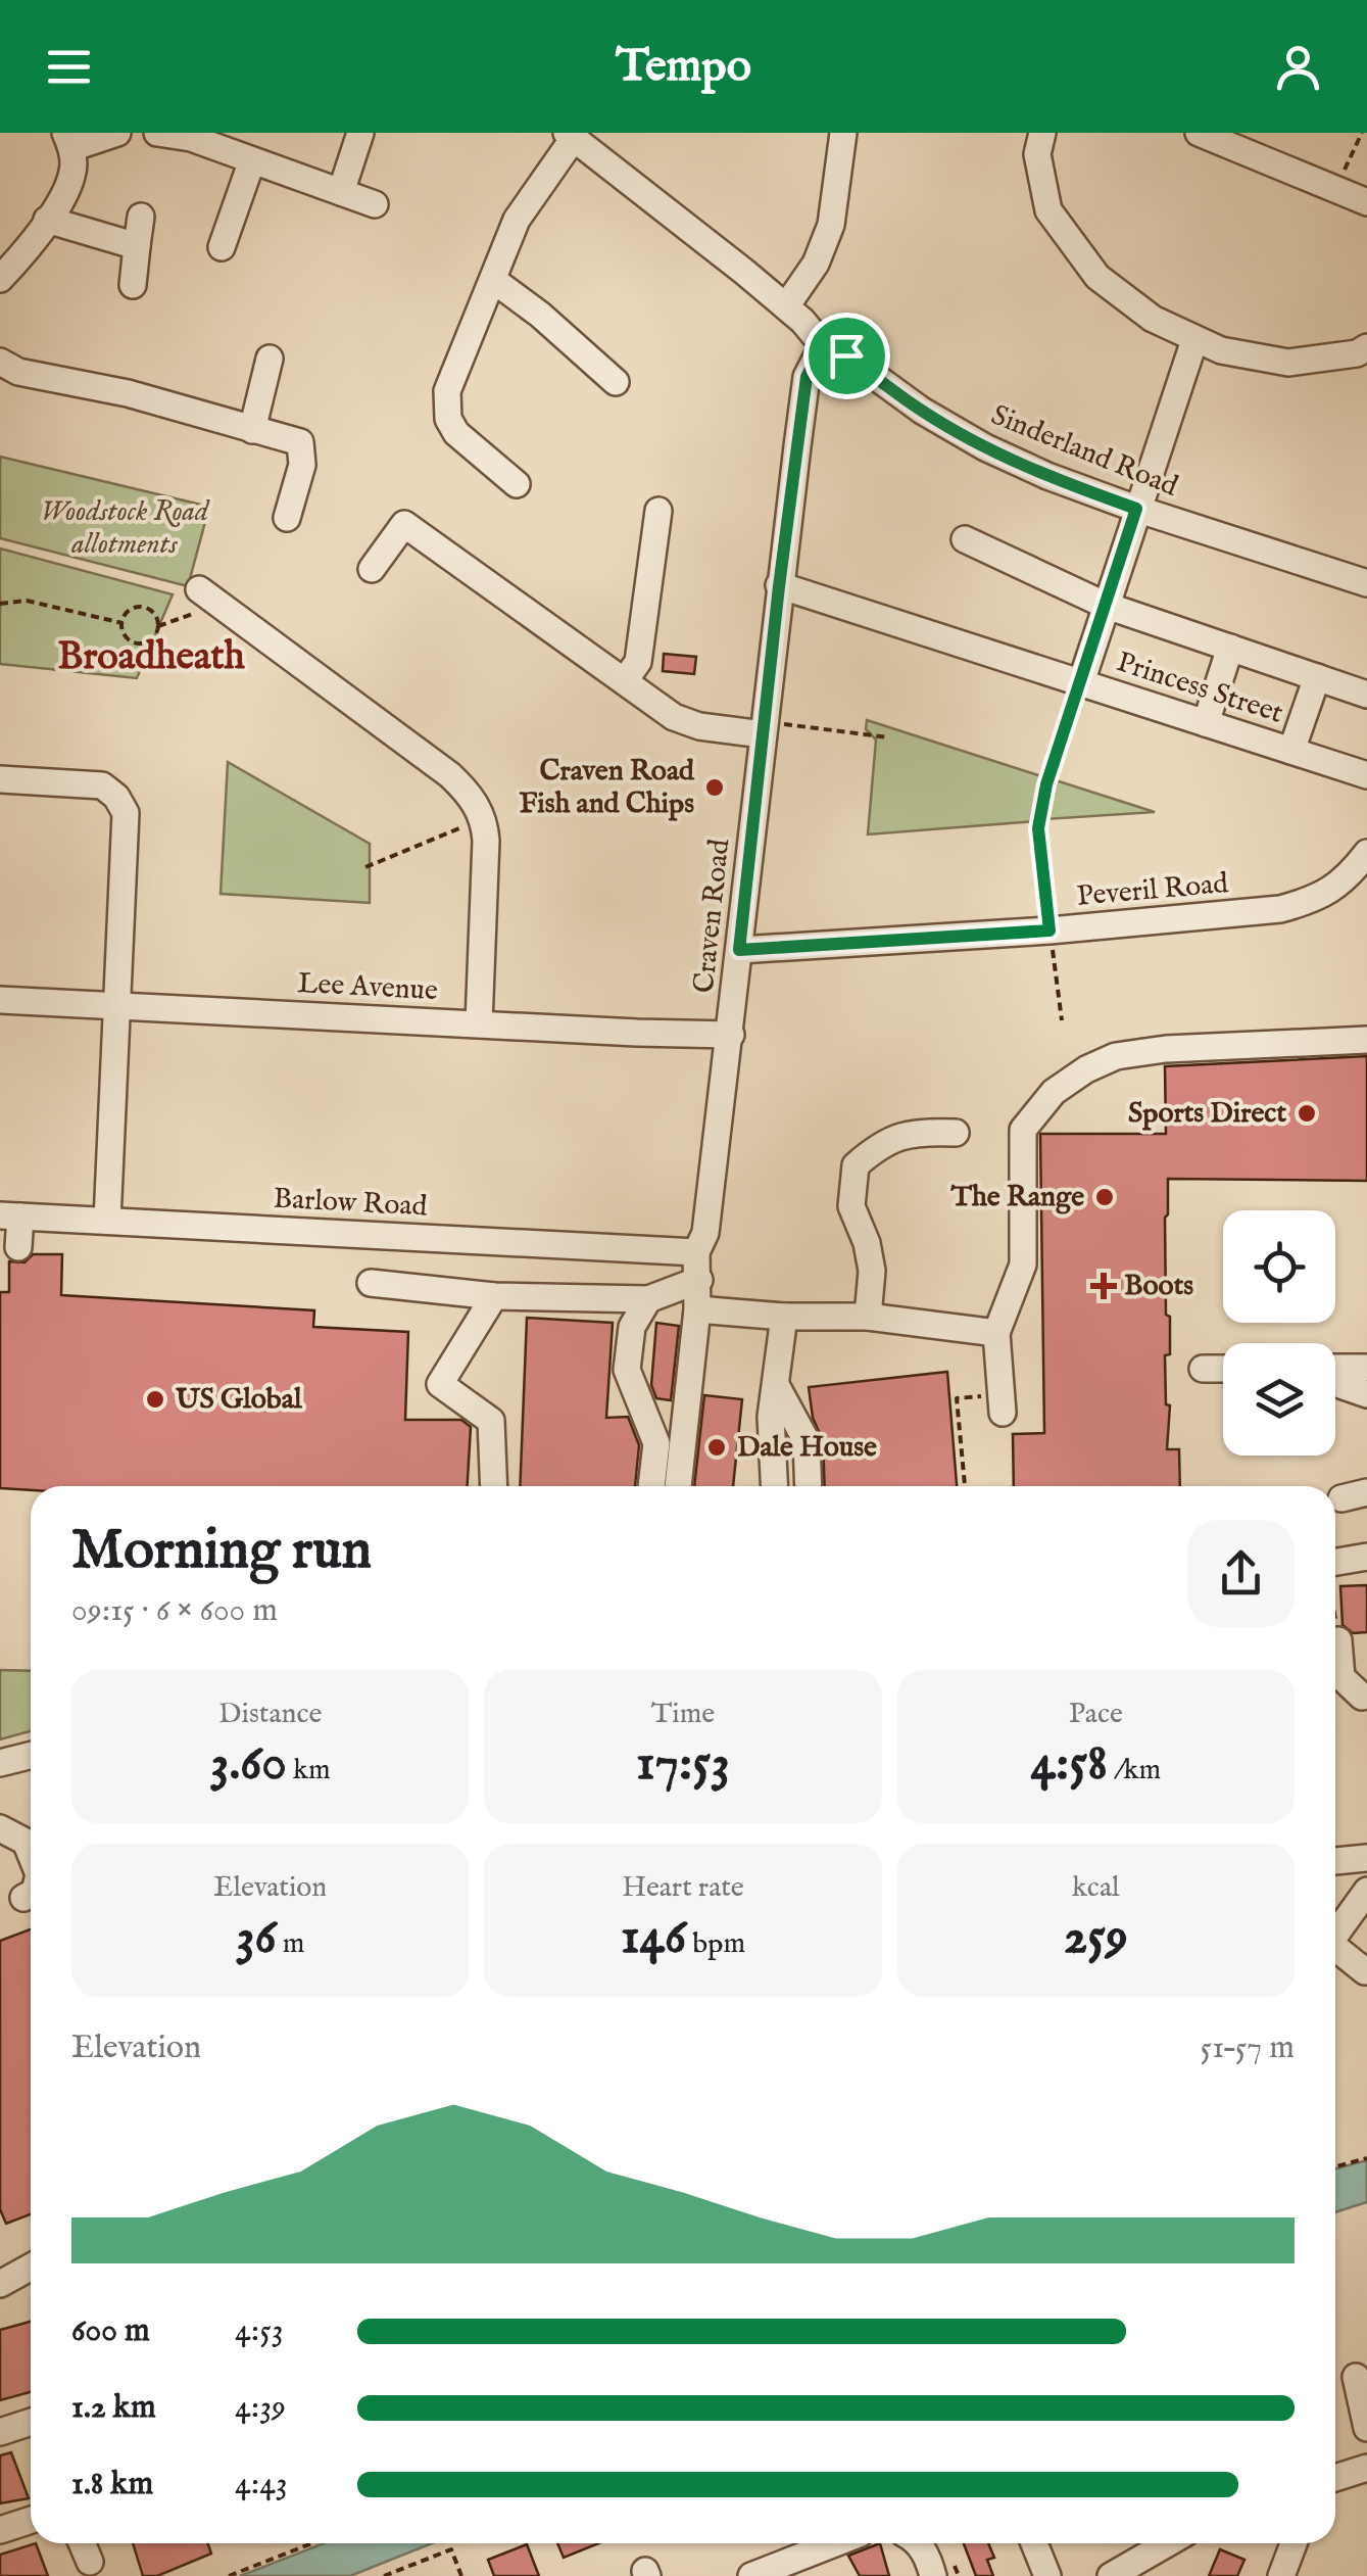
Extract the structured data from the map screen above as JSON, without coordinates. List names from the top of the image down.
{
  "streets": {
    "street": [
      "Sinderland Road",
      "Princess Street",
      "Peveril Road",
      "Craven Road",
      "Lee Avenue",
      "Barlow Road"
    ]
  },
  "crossings": [
    ["Sinderland Road", "Craven Road"],
    ["Princess Street", "Craven Road"],
    ["Peveril Road", "Craven Road"],
    ["Craven Road", "Lee Avenue"],
    ["Craven Road", "Barlow Road"]
  ],
  "districts": ["Broadheath"],
  "parks": ["Woodstock Road allotments"],
  "places": {
    "other": [
      "Craven Road Fish and Chips",
      "Sports Direct",
      "The Range",
      "US Global",
      "Dale House"
    ],
    "health": ["Boots"]
  },
  "page": {
    "header": "Tempo",
    "heading": ["Morning run", "09:15 · 6 × 600 m"],
    "stats": [
      ["Distance", "3.60 km"],
      ["Time", "17:53"],
      ["Pace", "4:58 /km"],
      ["Elevation", "36 m"],
      ["Heart rate", "146 bpm"],
      ["kcal", "259"]
    ],
    "chart": ["Elevation", "51–57 m"],
    "list": [
      {
        "name": "600 m",
        "note": "4:53"
      },
      {
        "name": "1.2 km",
        "note": "4:39"
      },
      {
        "name": "1.8 km",
        "note": "4:43"
      }
    ]
  }
}
